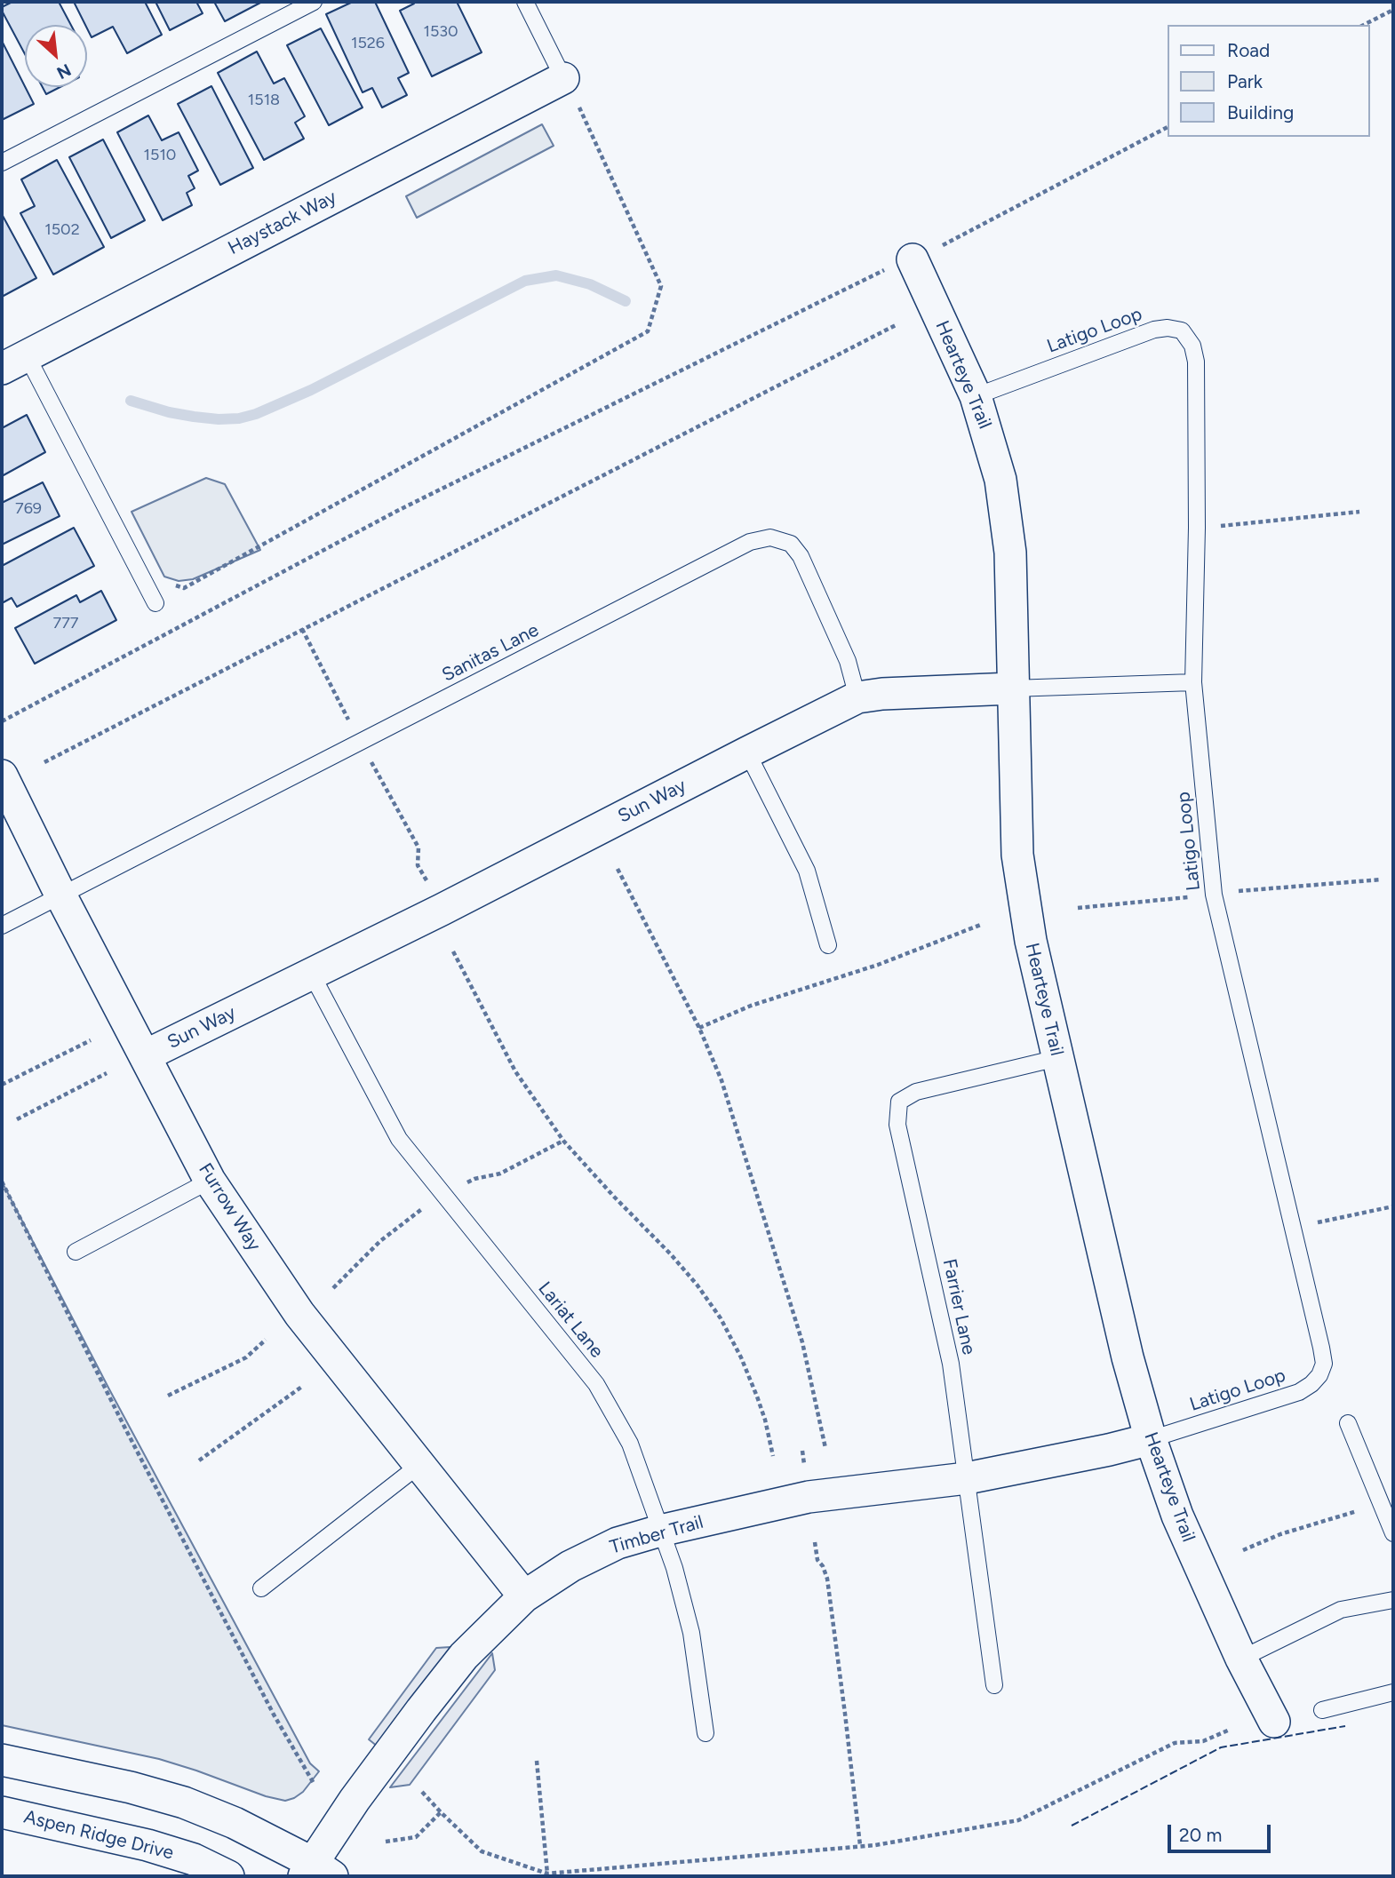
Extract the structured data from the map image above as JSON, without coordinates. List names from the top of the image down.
{
  "streets": {
    "street": [
      "Haystack Way",
      "Hearteye Trail",
      "Sun Way",
      "Furrow Way",
      "Timber Trail",
      "Aspen Ridge Drive"
    ],
    "lane": [
      "Latigo Loop",
      "Sanitas Lane",
      "Farrier Lane",
      "Lariat Lane"
    ]
  },
  "crossings": [
    ["Latigo Loop", "Hearteye Trail"],
    ["Latigo Loop", "Sun Way"],
    ["Latigo Loop", "Timber Trail"],
    ["Hearteye Trail", "Sun Way"],
    ["Hearteye Trail", "Farrier Lane"],
    ["Hearteye Trail", "Timber Trail"],
    ["Sanitas Lane", "Sun Way"],
    ["Sanitas Lane", "Furrow Way"],
    ["Sun Way", "Furrow Way"],
    ["Sun Way", "Lariat Lane"],
    ["Furrow Way", "Timber Trail"],
    ["Farrier Lane", "Timber Trail"],
    ["Lariat Lane", "Timber Trail"]
  ],
  "house_numbers": [
    "1530",
    "1526",
    "1518",
    "1510",
    "1502",
    "769",
    "777"
  ],
  "legend": ["Road", "Park", "Building"],
  "scale_bar": "20 m",
  "north": "bottom right"
}
